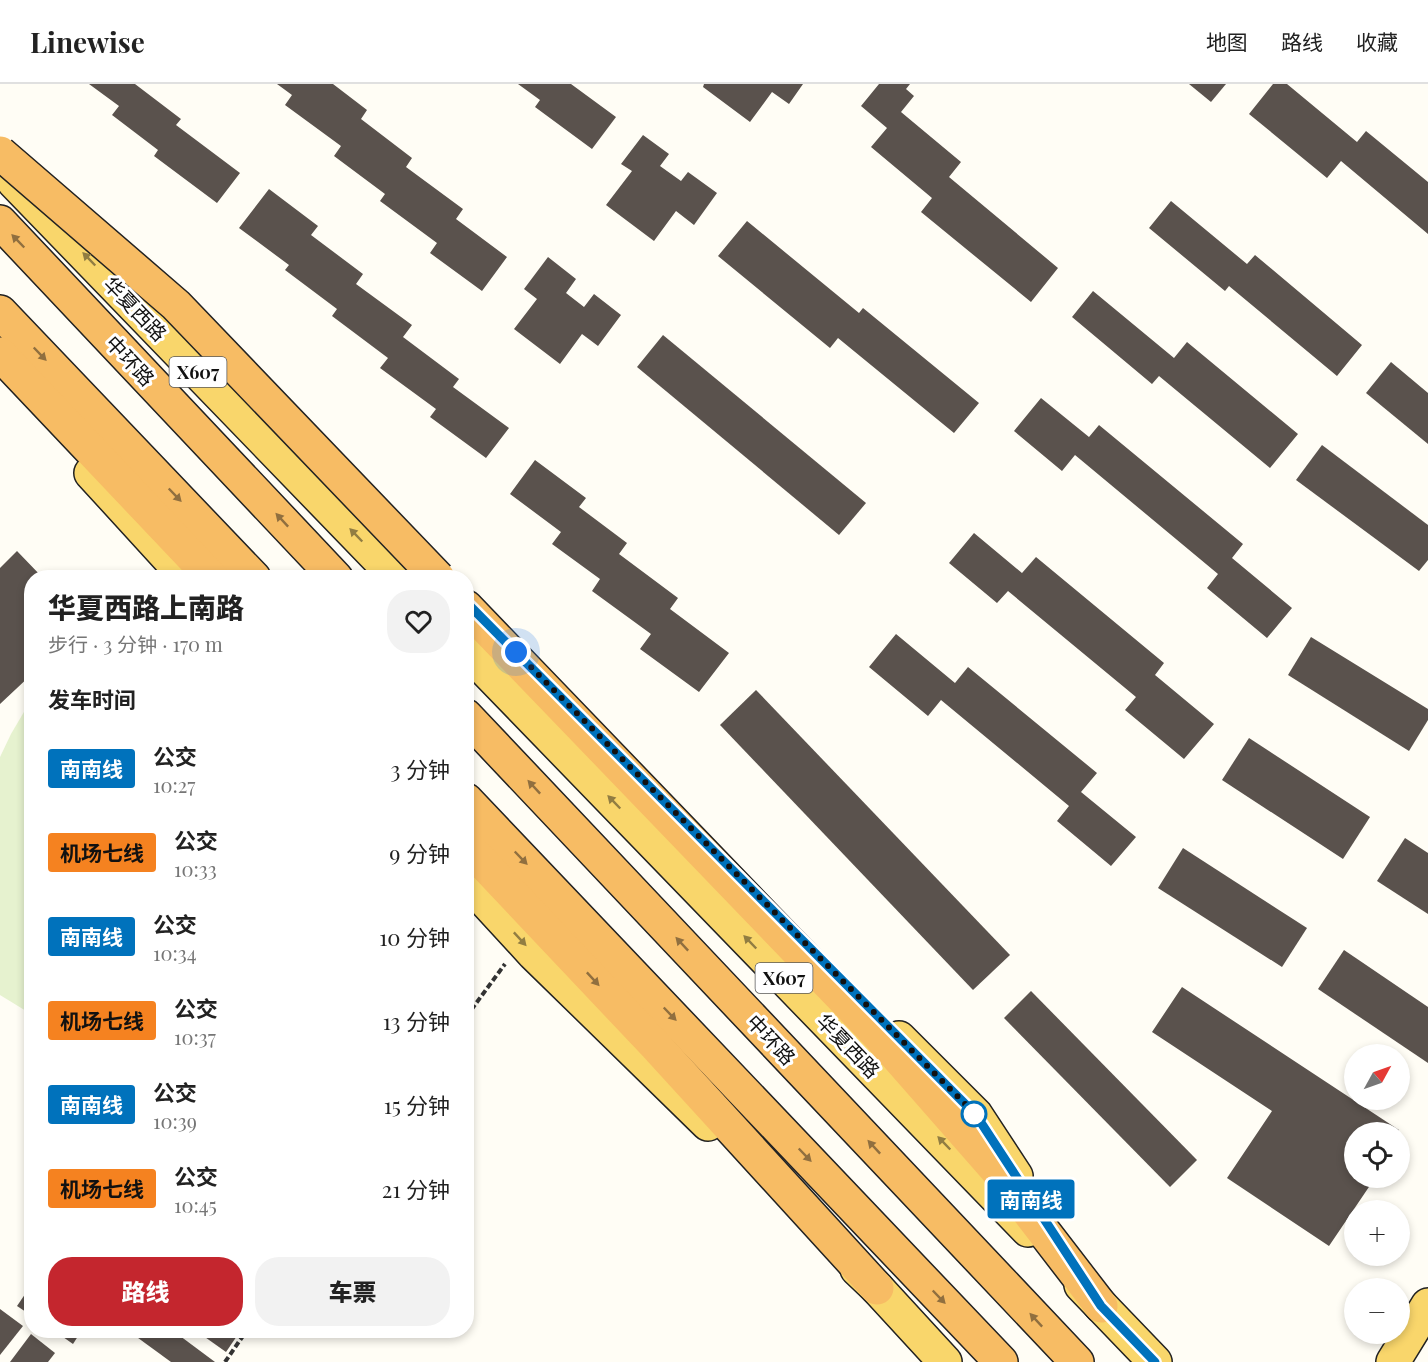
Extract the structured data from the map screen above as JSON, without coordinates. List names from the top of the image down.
{
  "streets": {
    "highway": ["中环路"],
    "main road": ["华夏西路", "X607"]
  },
  "lines": ["bus line 南南线"],
  "north": "top right",
  "page": {
    "header": "Linewise",
    "nav": ["地图", "路线", "收藏"],
    "on_map": "南南线",
    "heading": [
      ["华夏西路上南路", "步行 · 3 分钟 · 170 m"],
      "发车时间"
    ],
    "list": [
      {
        "mark": "南南线",
        "name": "公交",
        "note": "10:27",
        "value": "3 分钟"
      },
      {
        "mark": "机场七线",
        "name": "公交",
        "note": "10:33",
        "value": "9 分钟"
      },
      {
        "mark": "南南线",
        "name": "公交",
        "note": "10:34",
        "value": "10 分钟"
      },
      {
        "mark": "机场七线",
        "name": "公交",
        "note": "10:37",
        "value": "13 分钟"
      },
      {
        "mark": "南南线",
        "name": "公交",
        "note": "10:39",
        "value": "15 分钟"
      },
      {
        "mark": "机场七线",
        "name": "公交",
        "note": "10:45",
        "value": "21 分钟"
      }
    ],
    "map_buttons": ["+", "−"],
    "buttons": ["路线", "车票"]
  }
}
